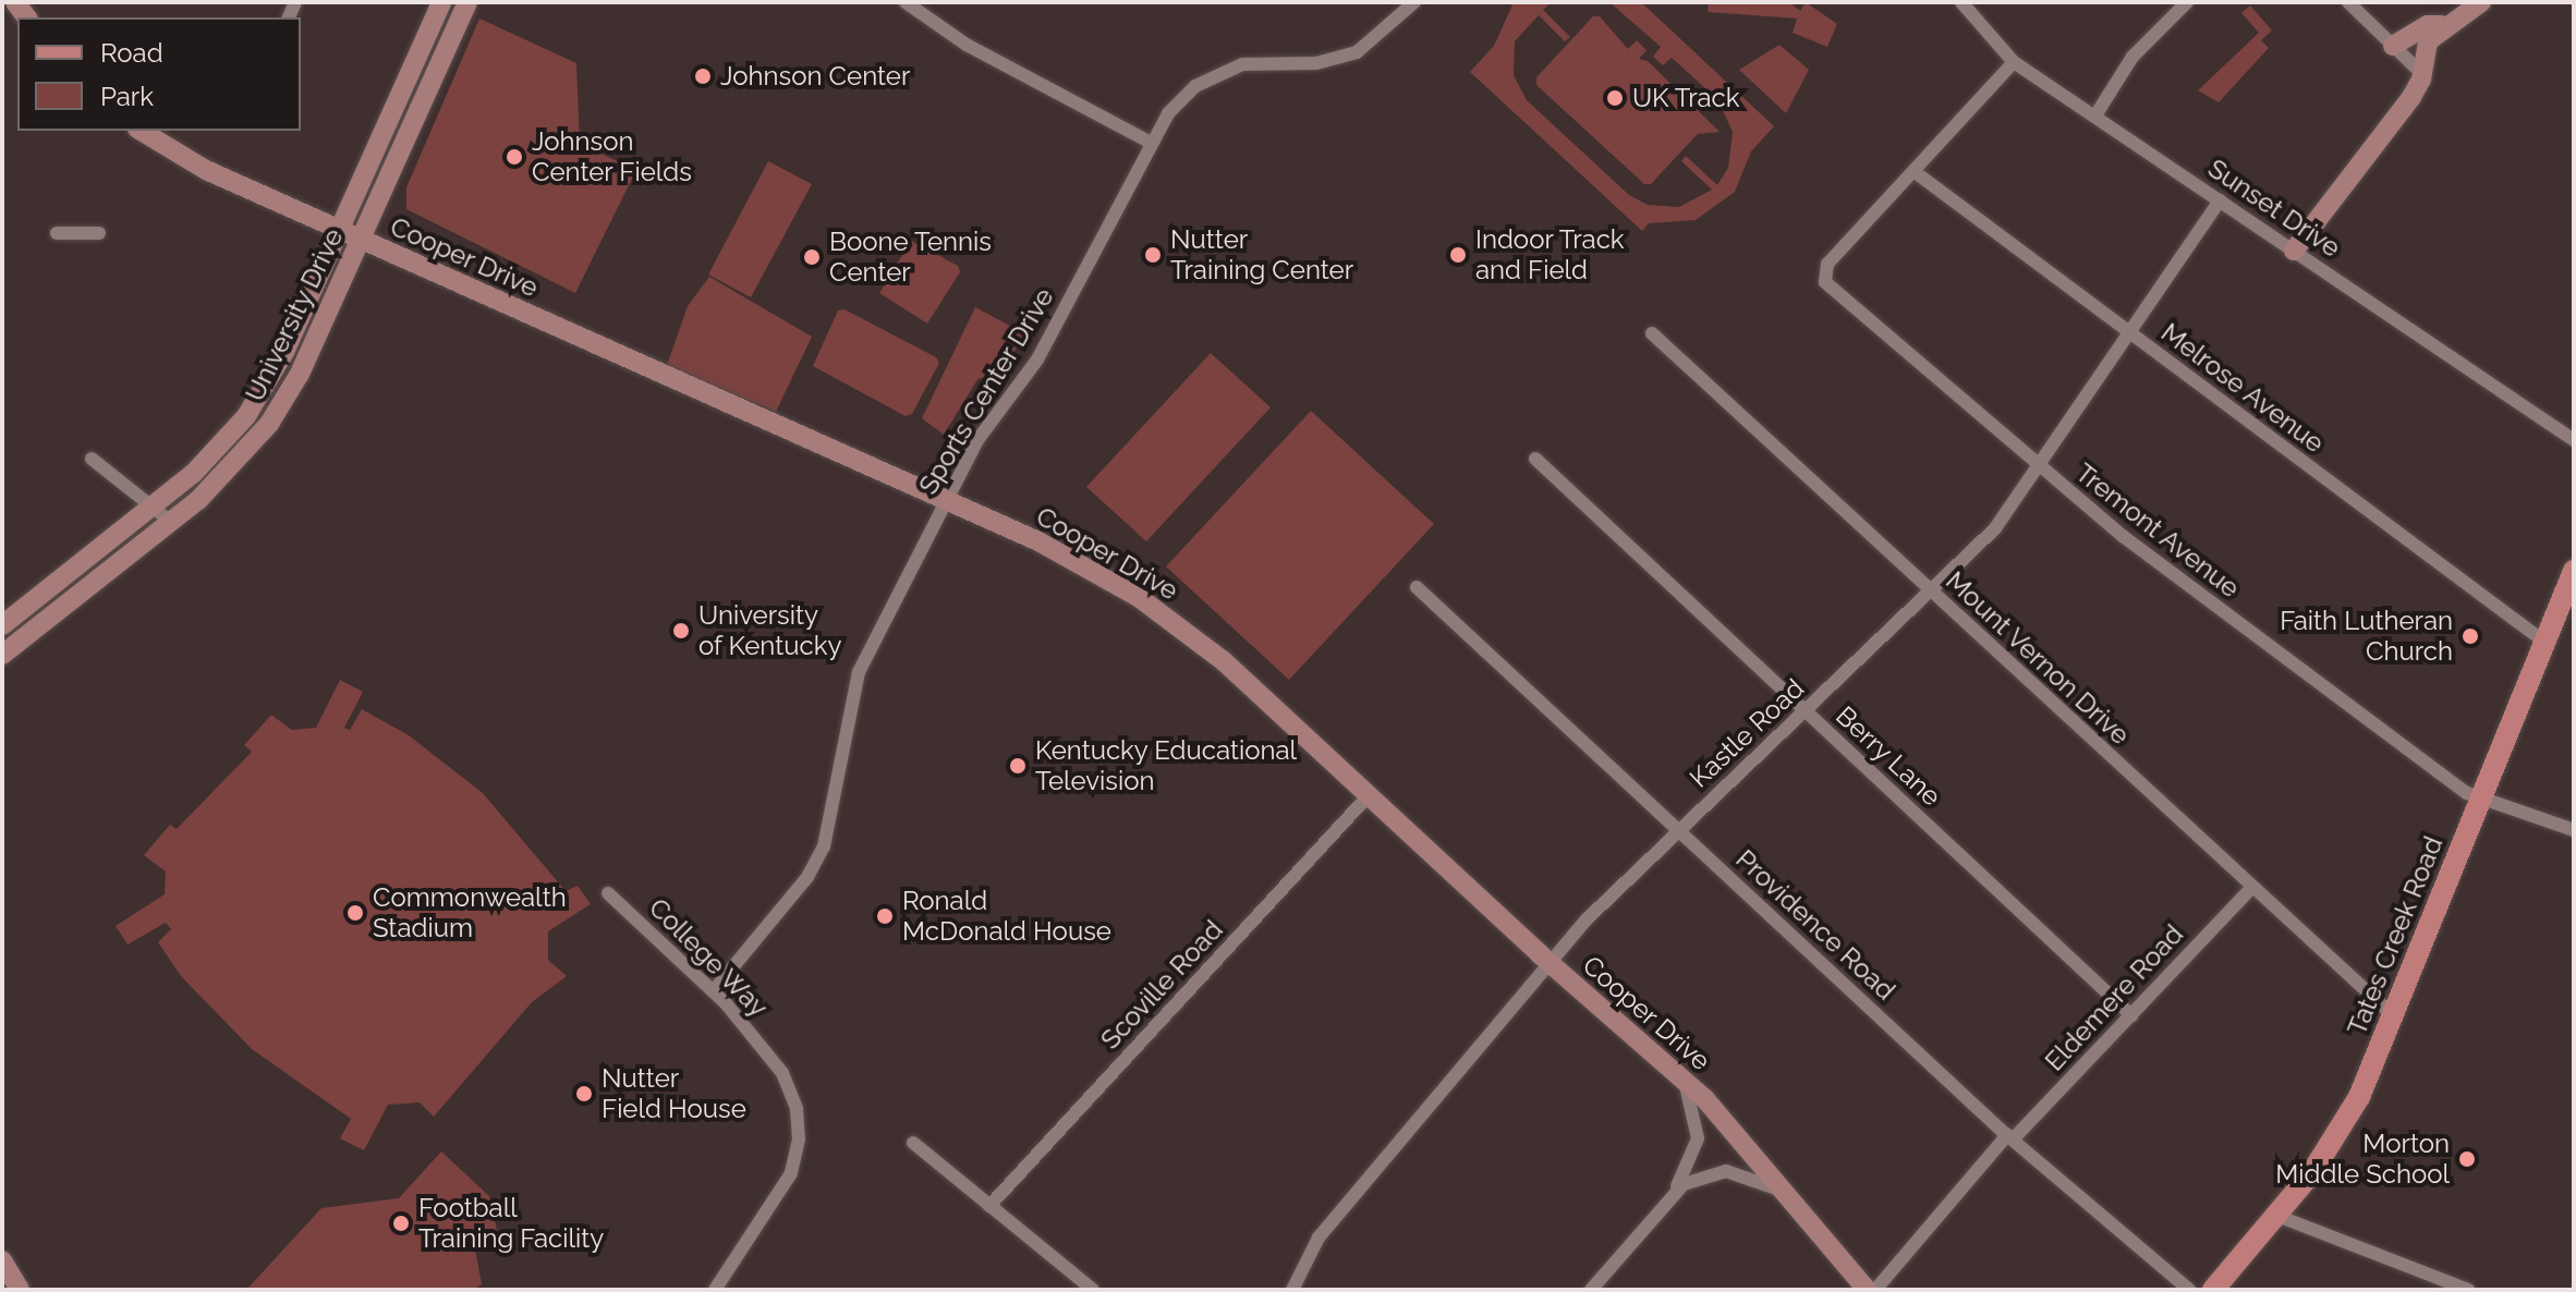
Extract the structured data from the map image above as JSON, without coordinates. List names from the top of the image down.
{
  "streets": {
    "main road": ["Cooper Drive", "University Drive", "Tates Creek Road"],
    "street": [
      "Sunset Drive",
      "Melrose Avenue",
      "Sports Center Drive",
      "Tremont Avenue",
      "Mount Vernon Drive",
      "Kastle Road",
      "Berry Lane",
      "Providence Road",
      "College Way",
      "Scoville Road",
      "Eldemere Road"
    ]
  },
  "crossings": [
    ["Sunset Drive", "Kastle Road"],
    ["Cooper Drive", "University Drive"],
    ["Cooper Drive", "Sports Center Drive"],
    ["Cooper Drive", "Kastle Road"],
    ["Cooper Drive", "Scoville Road"],
    ["Melrose Avenue", "Tremont Avenue"],
    ["Melrose Avenue", "Kastle Road"],
    ["Melrose Avenue", "Tates Creek Road"],
    ["Sports Center Drive", "College Way"],
    ["Tremont Avenue", "Kastle Road"],
    ["Tremont Avenue", "Tates Creek Road"],
    ["Mount Vernon Drive", "Kastle Road"],
    ["Mount Vernon Drive", "Tates Creek Road"],
    ["Mount Vernon Drive", "Eldemere Road"],
    ["Kastle Road", "Berry Lane"],
    ["Kastle Road", "Providence Road"],
    ["Berry Lane", "Eldemere Road"],
    ["Providence Road", "Eldemere Road"]
  ],
  "places": [
    "Johnson Center",
    "UK Track",
    "Johnson Center Fields",
    "Nutter Training Center",
    "Indoor Track and Field",
    "Boone Tennis Center",
    "University of Kentucky",
    "Faith Lutheran Church",
    "Kentucky Educational Television",
    "Commonwealth Stadium",
    "Ronald McDonald House",
    "Nutter Field House",
    "Morton Middle School",
    "Football Training Facility"
  ],
  "legend": ["Road", "Park"]
}
